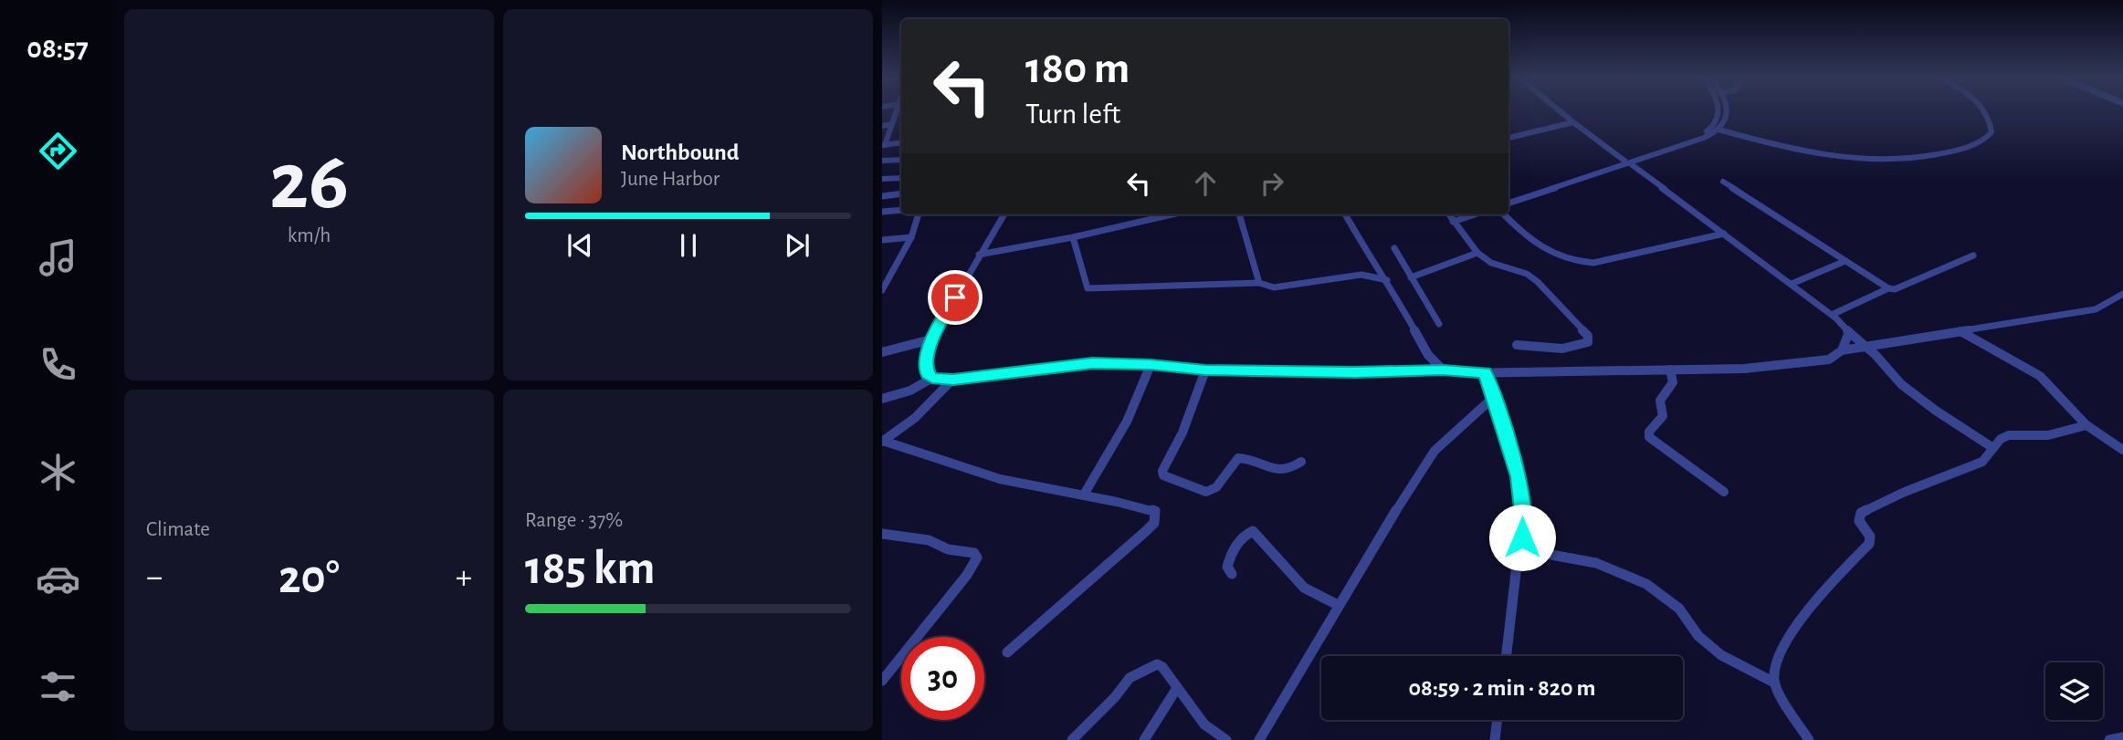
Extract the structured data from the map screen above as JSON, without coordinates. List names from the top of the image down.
{
  "page": {
    "tabs": "08:57",
    "tile": [
      ["26", "km/h"],
      "Climate",
      ["Range · 37%", "185 km"]
    ],
    "turn": ["180 m", "Turn left"],
    "song": ["Northbound", "June Harbor"],
    "heat": ["−", "20°", "+"],
    "limit": "30",
    "trip": "08:59 · 2 min · 820 m"
  }
}
